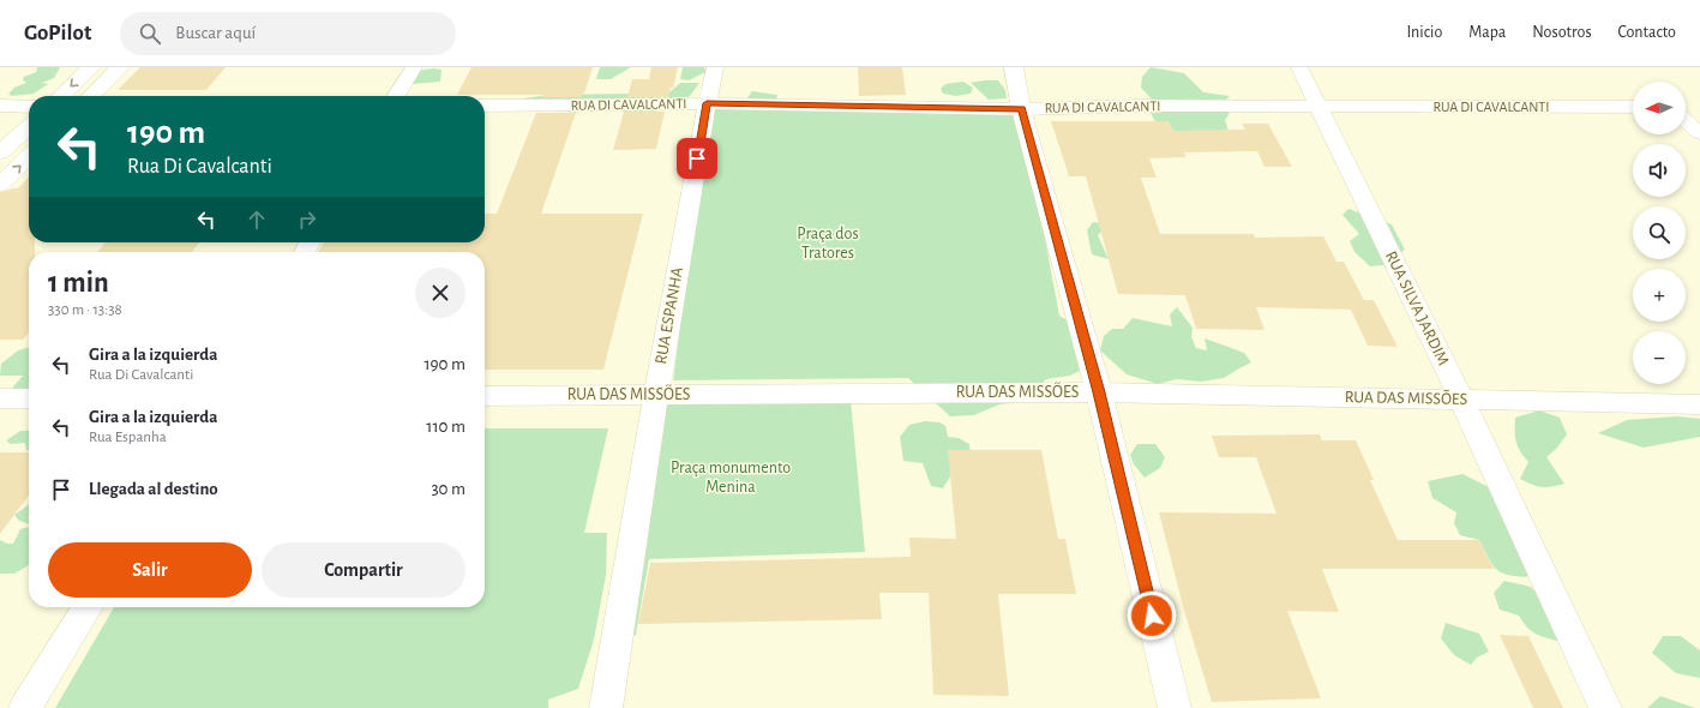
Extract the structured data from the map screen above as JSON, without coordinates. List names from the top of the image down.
{
  "streets": {
    "street": [
      "RUA DI CAVALCANTI",
      "RUA SILVA JARDIM",
      "RUA ESPANHA",
      "RUA DAS MISSÕES"
    ]
  },
  "crossings": [
    ["RUA DI CAVALCANTI", "RUA SILVA JARDIM"],
    ["RUA DI CAVALCANTI", "RUA ESPANHA"],
    ["RUA SILVA JARDIM", "RUA DAS MISSÕES"],
    ["RUA ESPANHA", "RUA DAS MISSÕES"]
  ],
  "parks": ["Praça dos Tratores", "Praça monumento Menina"],
  "north": "left",
  "page": {
    "header": "GoPilot",
    "search": "Buscar aquí",
    "nav": [
      "Inicio",
      "Mapa",
      "Nosotros",
      "Contacto"
    ],
    "map_buttons": ["+", "−"],
    "turn": ["190 m", "Rua Di Cavalcanti"],
    "heading": ["1 min", "330 m · 13:38"],
    "list": [
      {
        "name": "Gira a la izquierda",
        "note": "Rua Di Cavalcanti",
        "value": "190 m"
      },
      {
        "name": "Gira a la izquierda",
        "note": "Rua Espanha",
        "value": "110 m"
      },
      {
        "name": "Llegada al destino",
        "value": "30 m"
      }
    ],
    "buttons": ["Salir", "Compartir"]
  }
}
